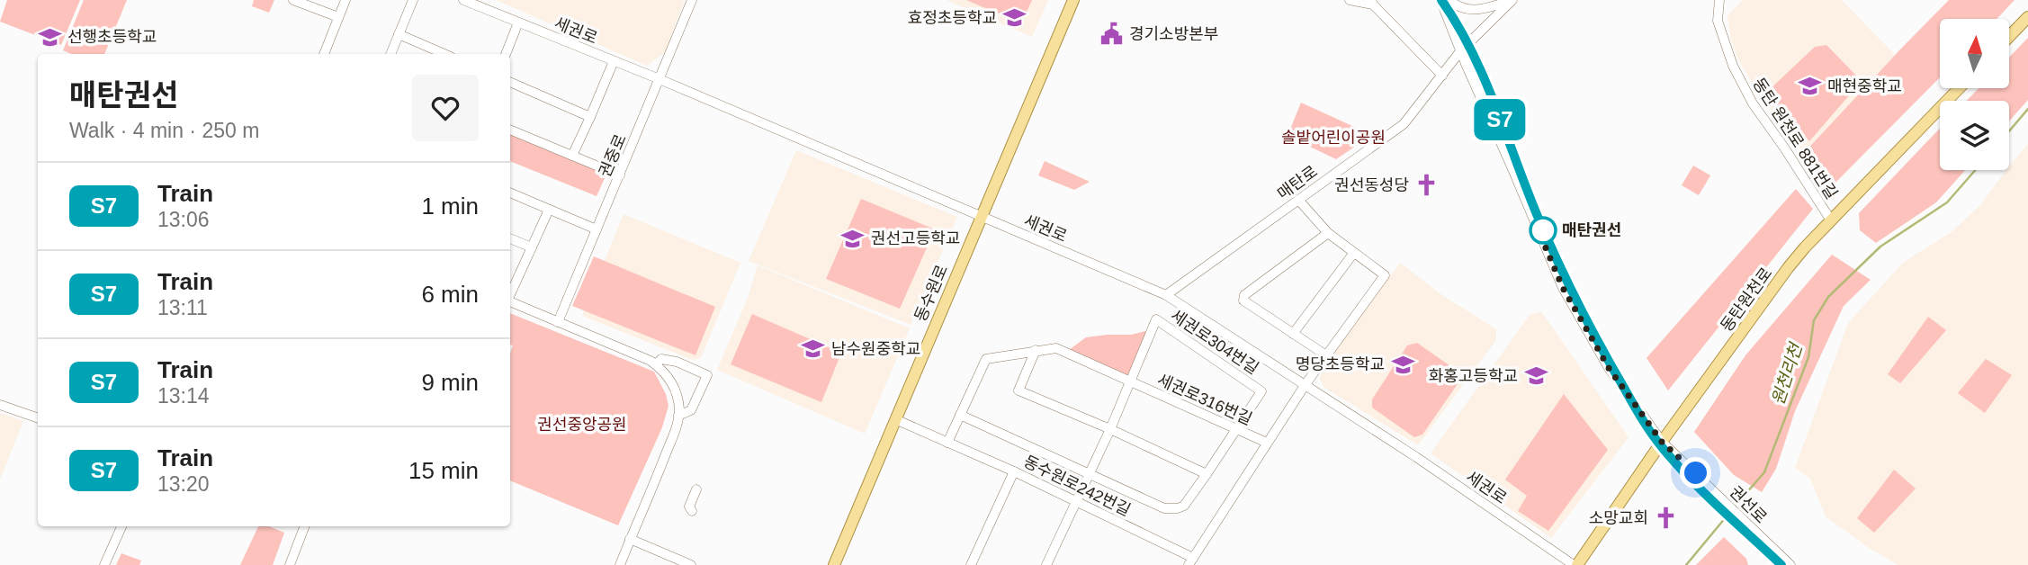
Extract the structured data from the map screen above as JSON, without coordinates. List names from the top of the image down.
{
  "streets": {
    "main road": ["동수원로", "동탄원천로"],
    "street": [
      "세권로",
      "동탄 원천로 881번길",
      "권중로",
      "매탄로",
      "세권로304번길",
      "세권로316번길",
      "동수원로242번길",
      "권선로"
    ]
  },
  "crossings": [
    ["세권로", "권중로"],
    ["세권로", "매탄로"],
    ["세권로", "동수원로"],
    ["세권로", "동탄원천로"],
    ["동탄 원천로 881번길", "동탄원천로"],
    ["매탄로", "권선로"],
    ["동수원로", "동수원로242번길"],
    ["동탄원천로", "권선로"],
    ["세권로304번길", "세권로316번길"],
    ["세권로304번길", "동수원로242번길"]
  ],
  "water": ["원천리천"],
  "parks": ["솔밭어린이공원", "권선중앙공원"],
  "places": {
    "school or university": [
      "효정초등학교",
      "선행초등학교",
      "매현중학교",
      "권선고등학교",
      "남수원중학교",
      "명당초등학교",
      "화홍고등학교"
    ],
    "public building": ["경기소방본부"],
    "church": ["권선동성당", "소망교회"],
    "other": ["매탄권선"]
  },
  "north": "top",
  "page": {
    "on_map": "S7",
    "heading": ["매탄권선", "Walk · 4 min · 250 m"],
    "list": [
      {
        "mark": "S7",
        "name": "Train",
        "note": "13:06",
        "value": "1 min"
      },
      {
        "mark": "S7",
        "name": "Train",
        "note": "13:11",
        "value": "6 min"
      },
      {
        "mark": "S7",
        "name": "Train",
        "note": "13:14",
        "value": "9 min"
      },
      {
        "mark": "S7",
        "name": "Train",
        "note": "13:20",
        "value": "15 min"
      }
    ]
  }
}
